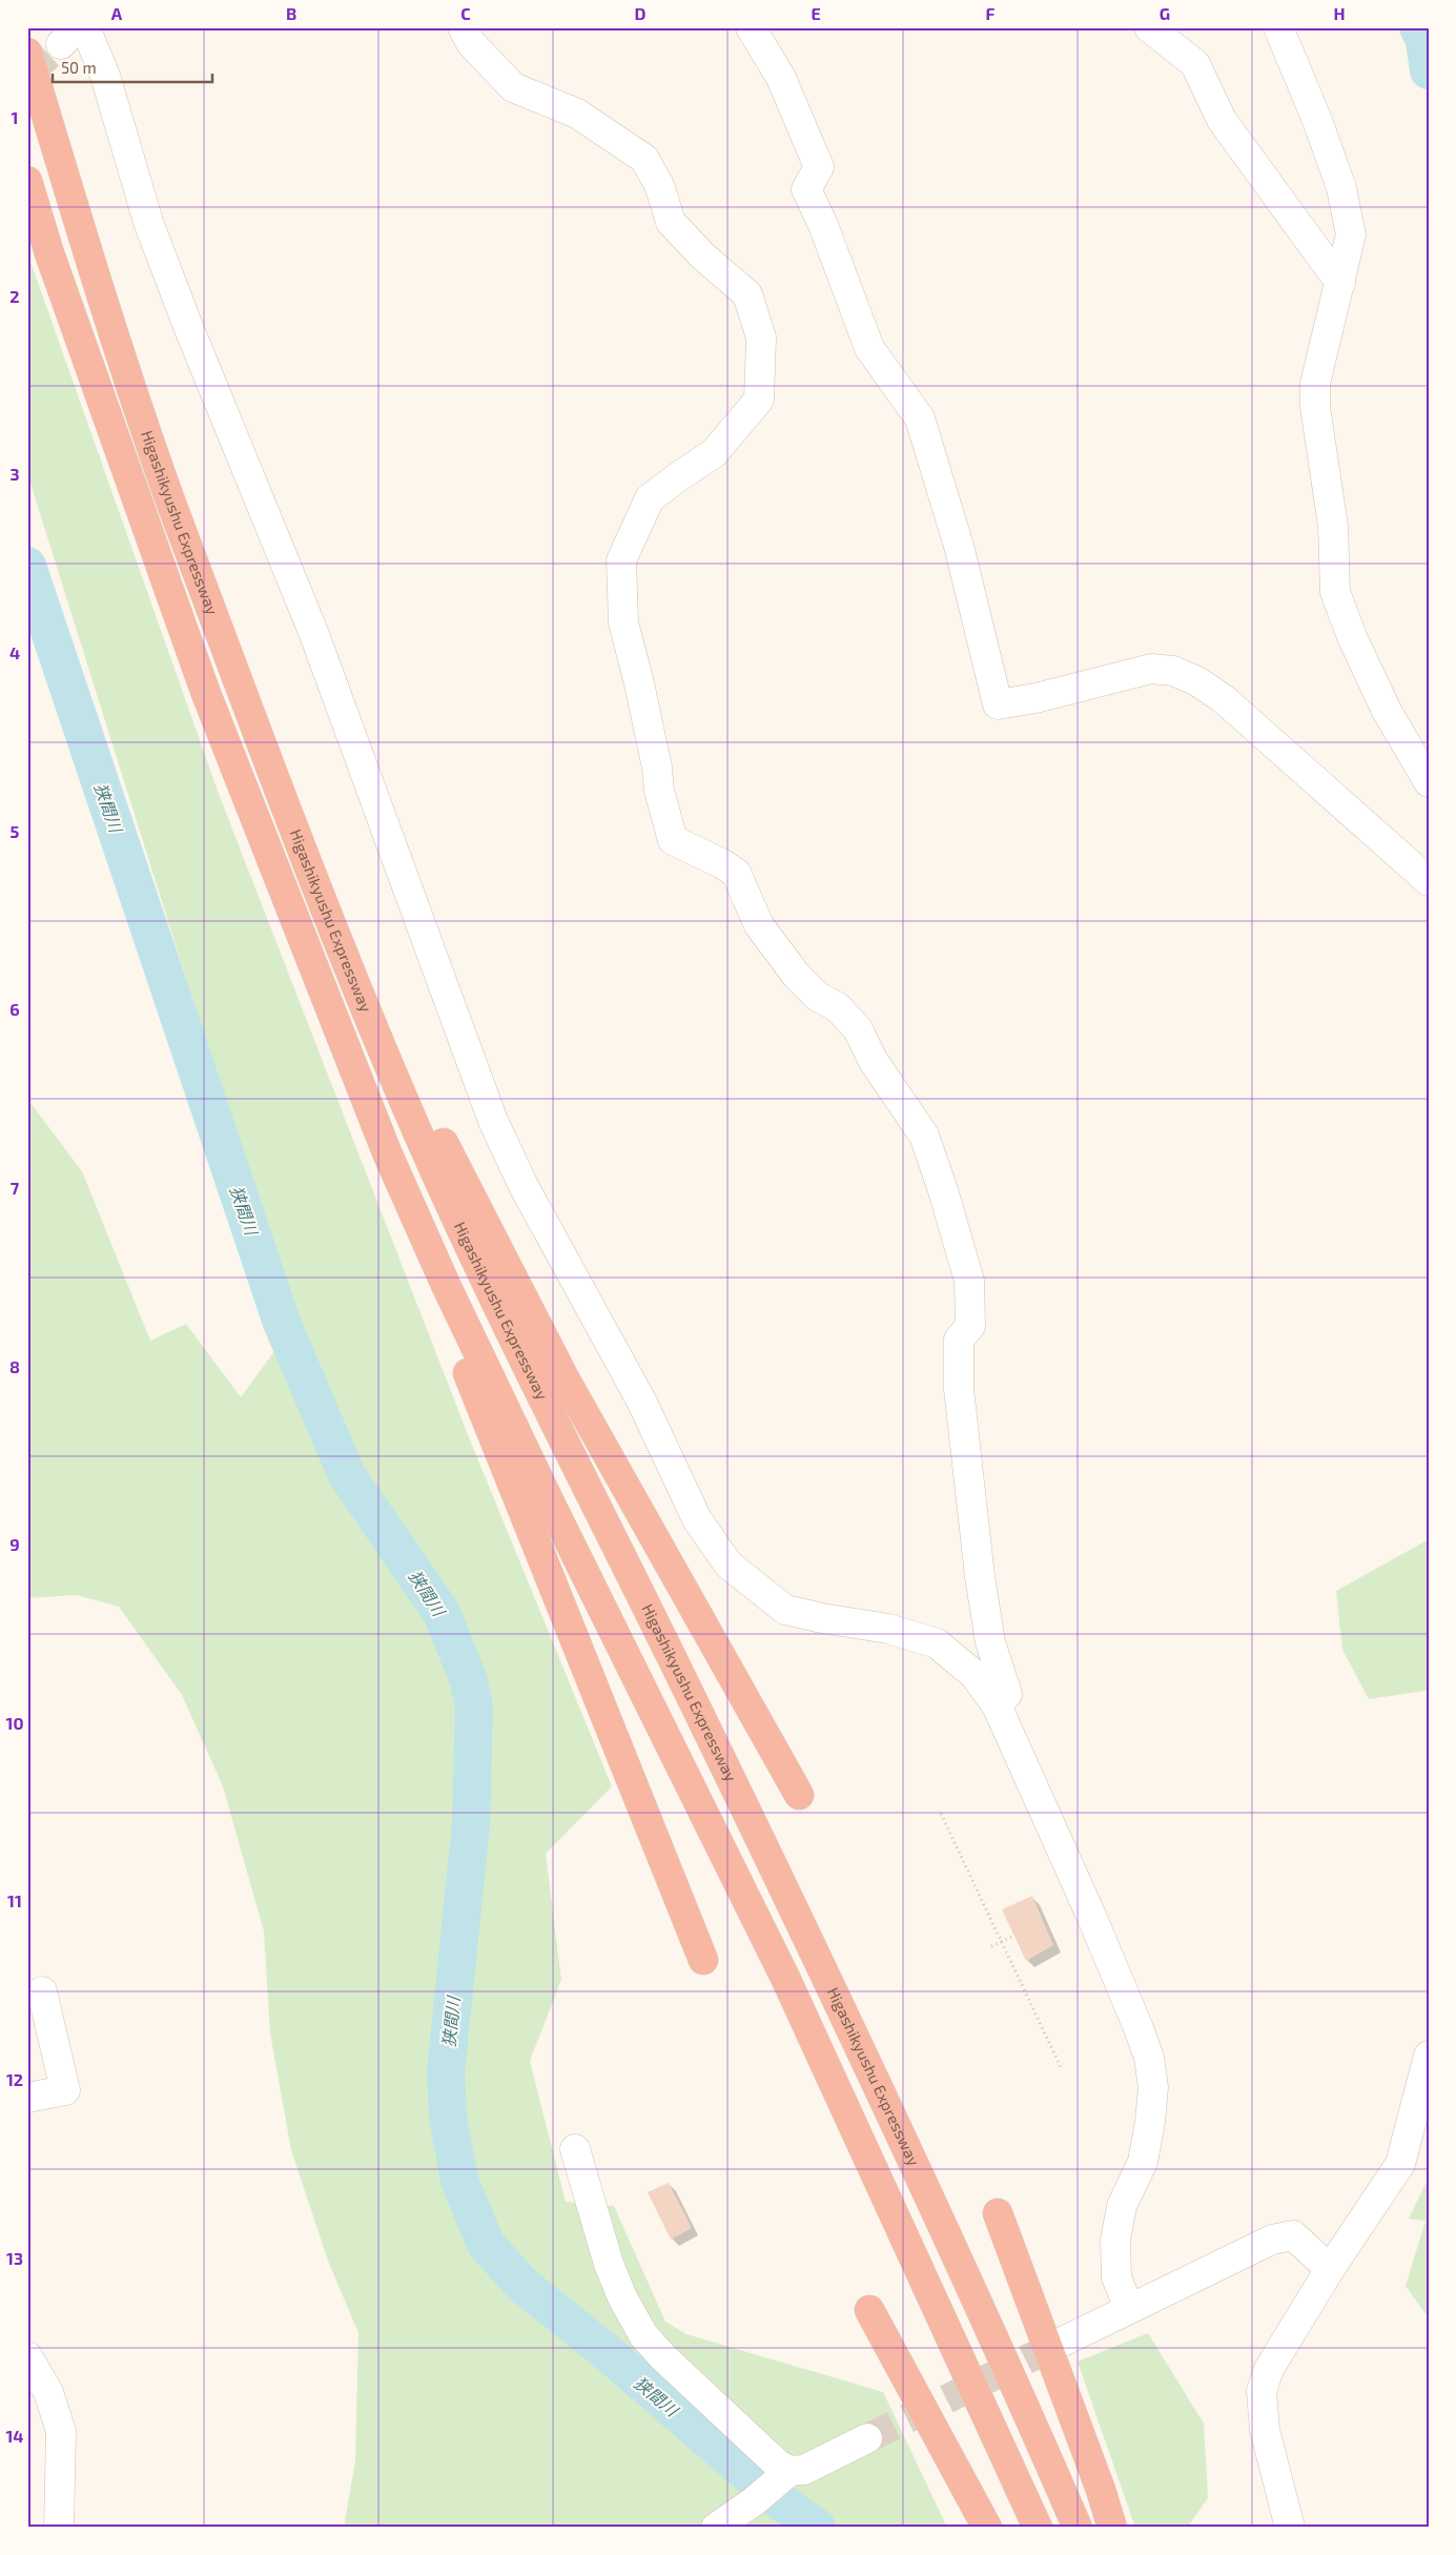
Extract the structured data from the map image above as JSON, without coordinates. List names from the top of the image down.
{
  "streets": {
    "highway": ["Higashikyushu Expressway"]
  },
  "water": ["狭間川"],
  "scale_bar": "50 m",
  "grid": {
    "columns": [
      "A",
      "B",
      "C",
      "D",
      "E",
      "F",
      "G",
      "H"
    ],
    "rows": [
      "1",
      "2",
      "3",
      "4",
      "5",
      "6",
      "7",
      "8",
      "9",
      "10",
      "11",
      "12",
      "13",
      "14"
    ]
  }
}
